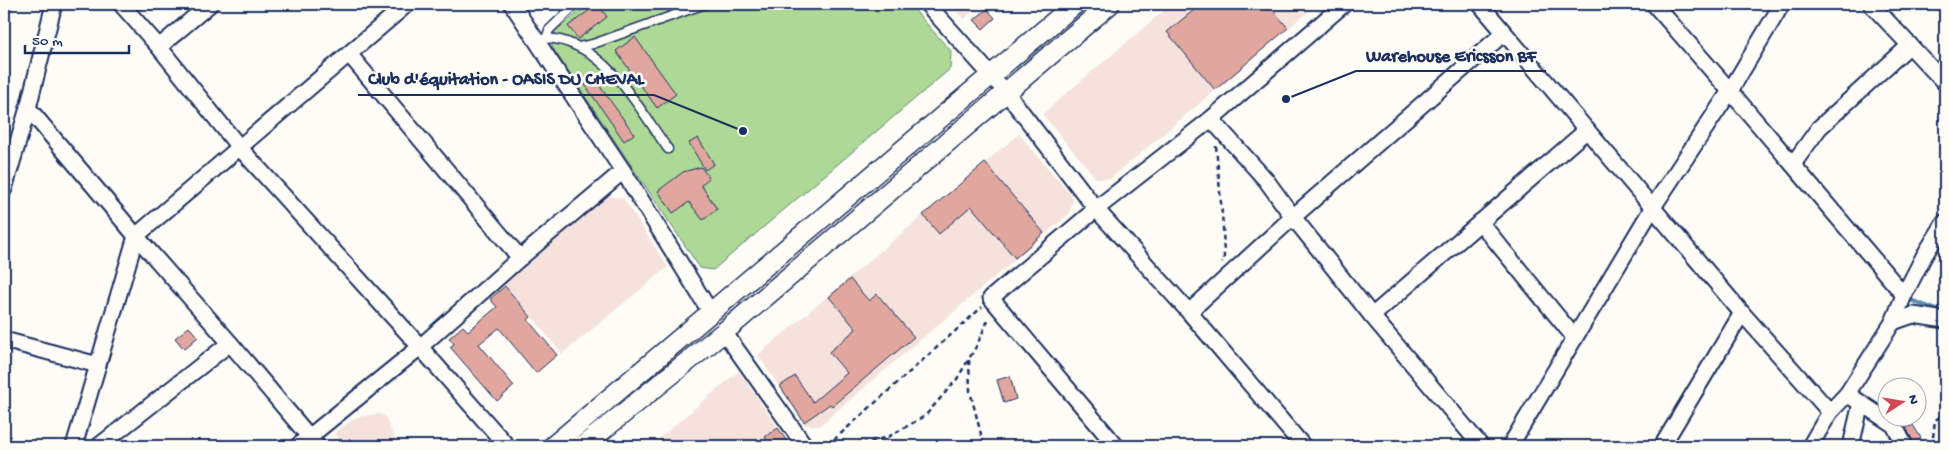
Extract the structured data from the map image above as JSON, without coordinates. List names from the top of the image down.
{
  "places": ["Warehouse Ericsson BF", "Club d'équitation - OASIS DU CHEVAL"],
  "scale_bar": "50 m",
  "north": "right"
}
